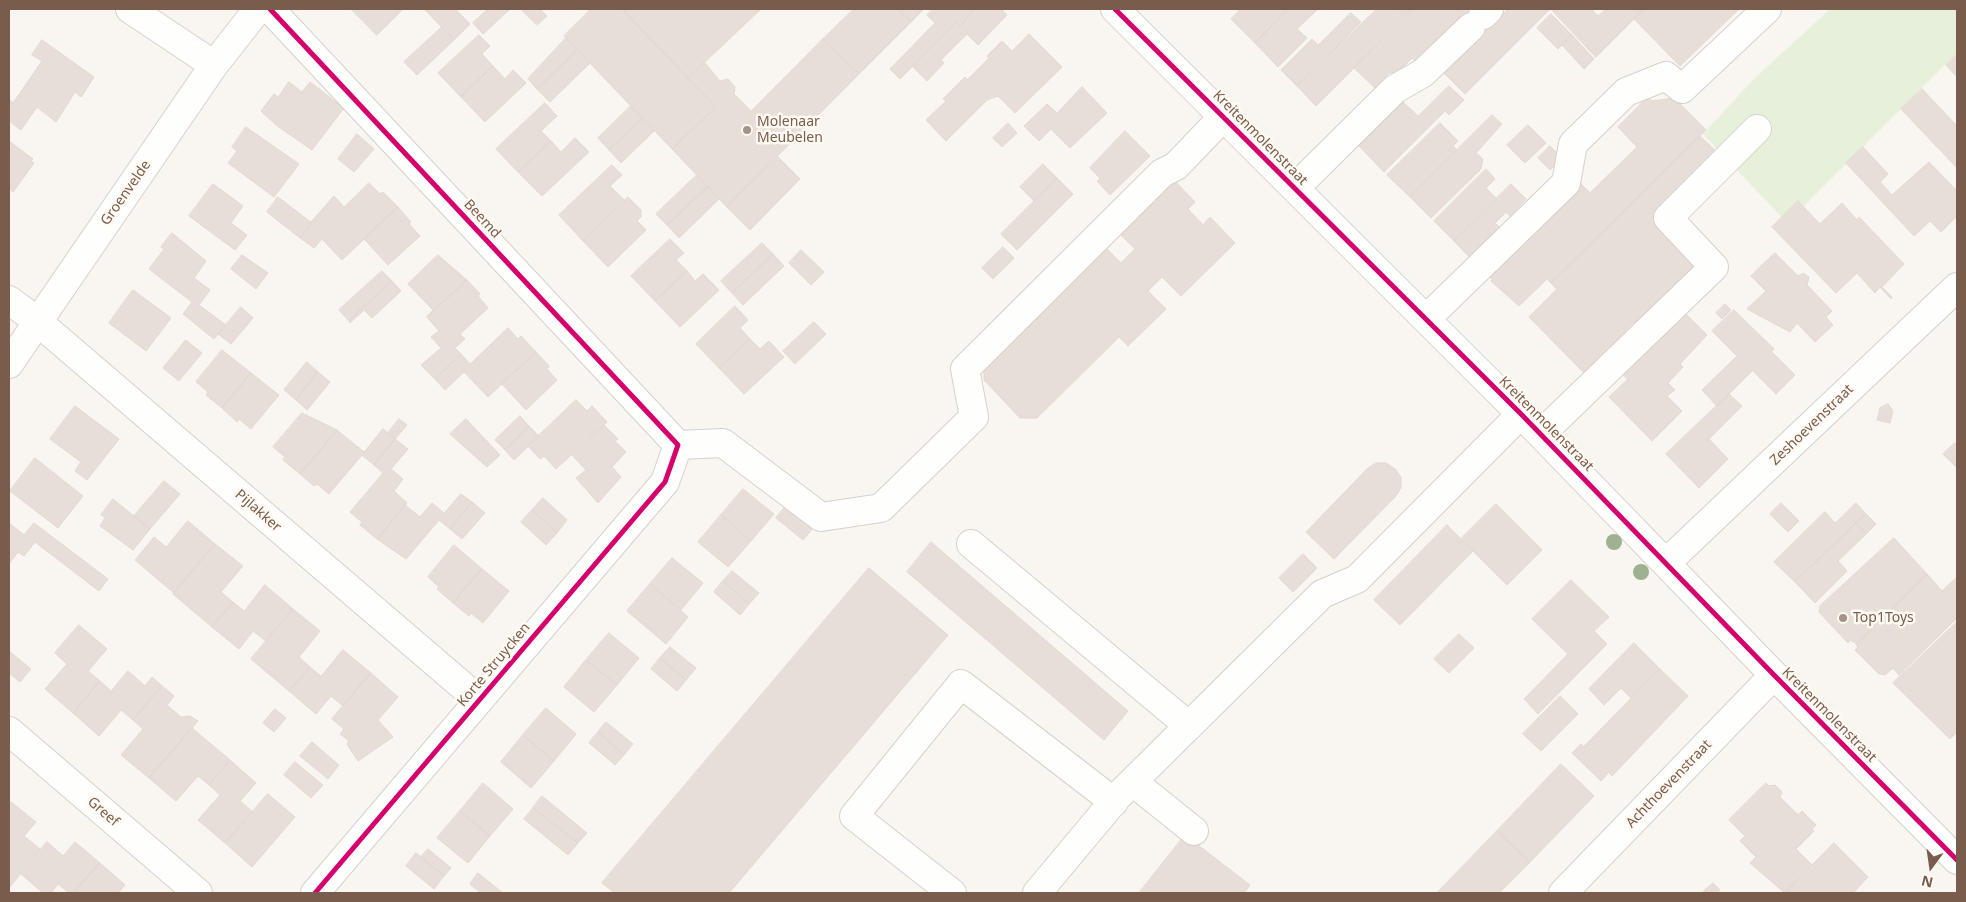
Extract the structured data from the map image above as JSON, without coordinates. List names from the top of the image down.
{
  "streets": {
    "street": [
      "Kreitenmolenstraat",
      "Groenvelde",
      "Beemd",
      "Zeshoevenstraat",
      "Pijlakker",
      "Korte Struycken",
      "Achthoevenstraat",
      "Greef"
    ]
  },
  "crossings": [
    ["Kreitenmolenstraat", "Zeshoevenstraat"],
    ["Kreitenmolenstraat", "Achthoevenstraat"],
    ["Groenvelde", "Pijlakker"],
    ["Beemd", "Korte Struycken"],
    ["Pijlakker", "Korte Struycken"]
  ],
  "places": ["Molenaar Meubelen", "Top1Toys"],
  "north": "bottom"
}
